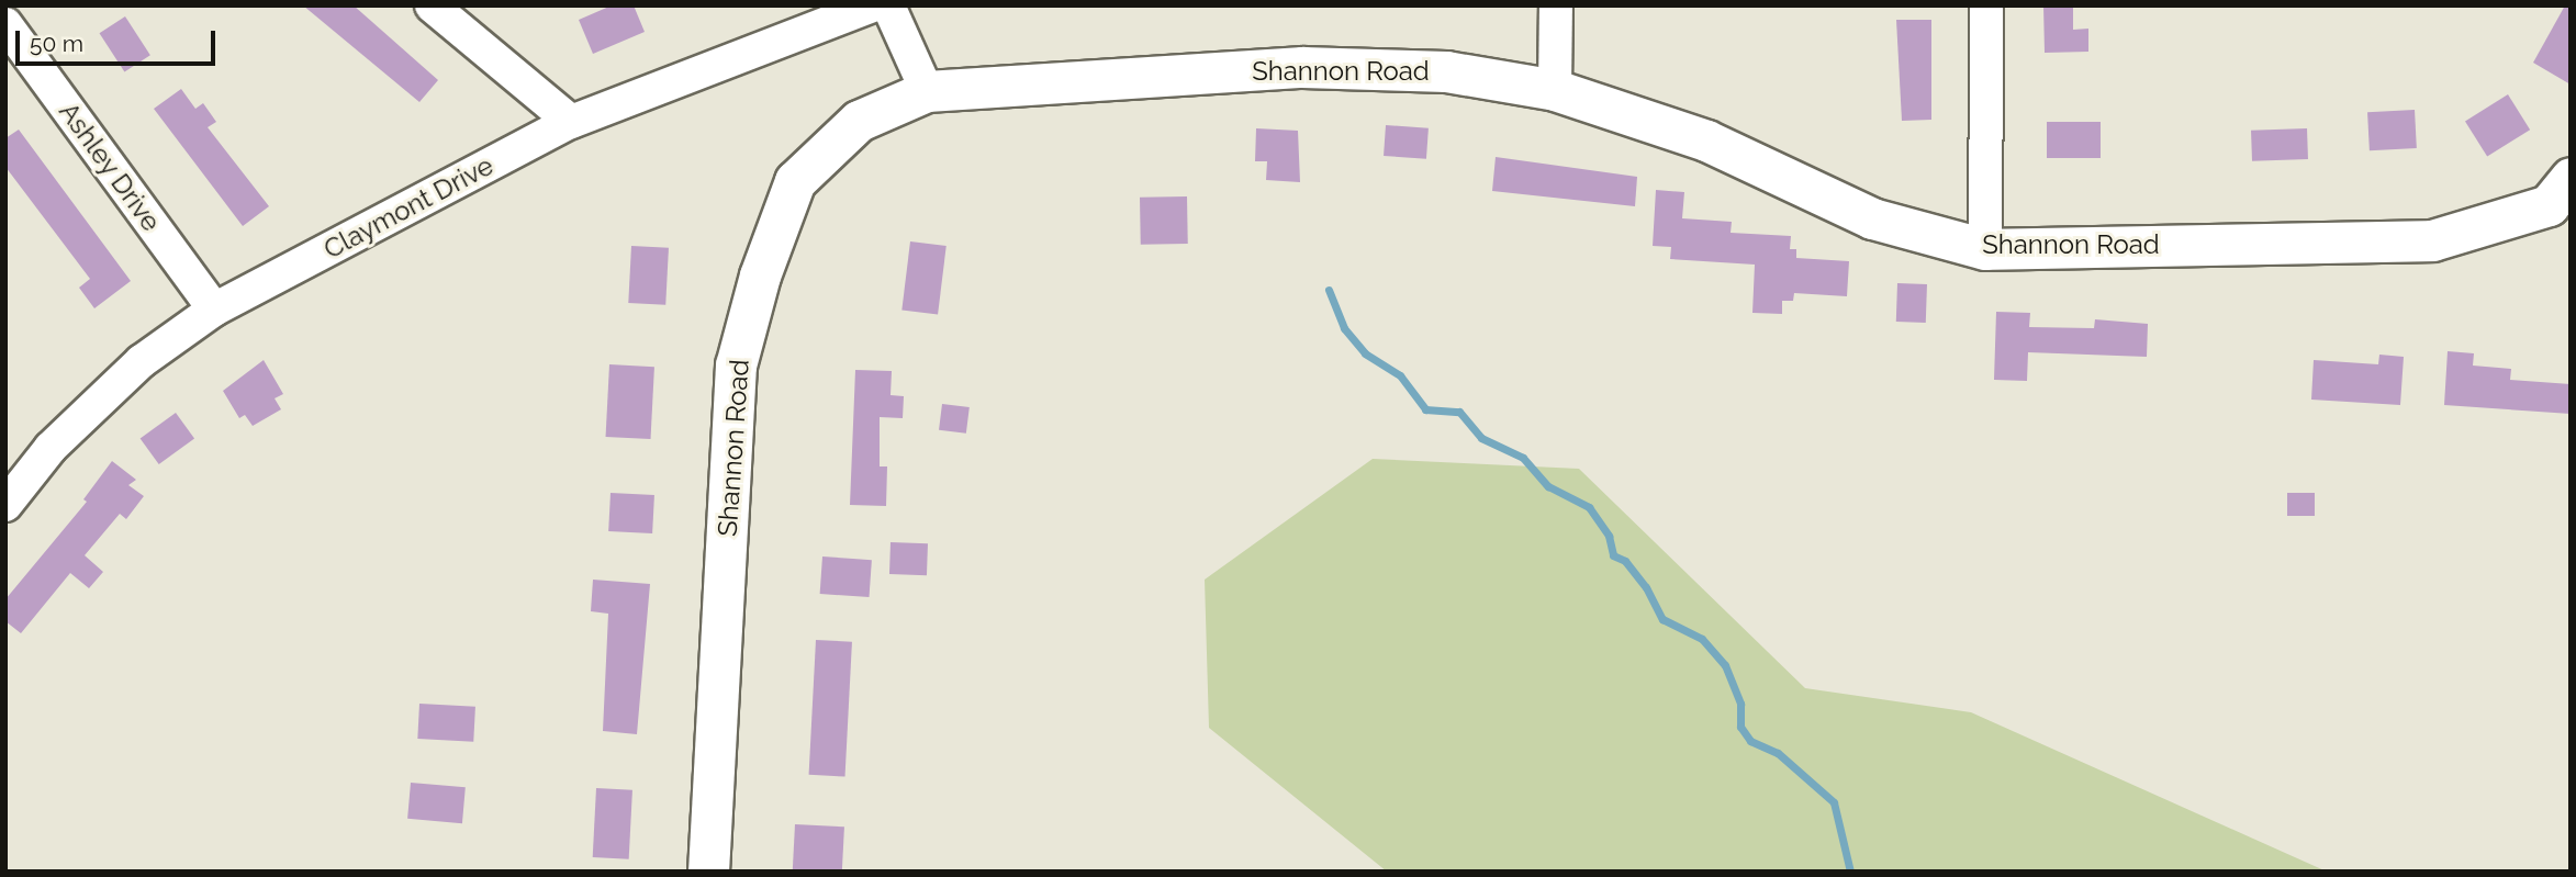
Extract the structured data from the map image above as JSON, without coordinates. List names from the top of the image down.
{
  "streets": {
    "street": ["Shannon Road", "Ashley Drive", "Claymont Drive"]
  },
  "crossings": [
    ["Ashley Drive", "Claymont Drive"]
  ],
  "scale_bar": "50 m"
}
